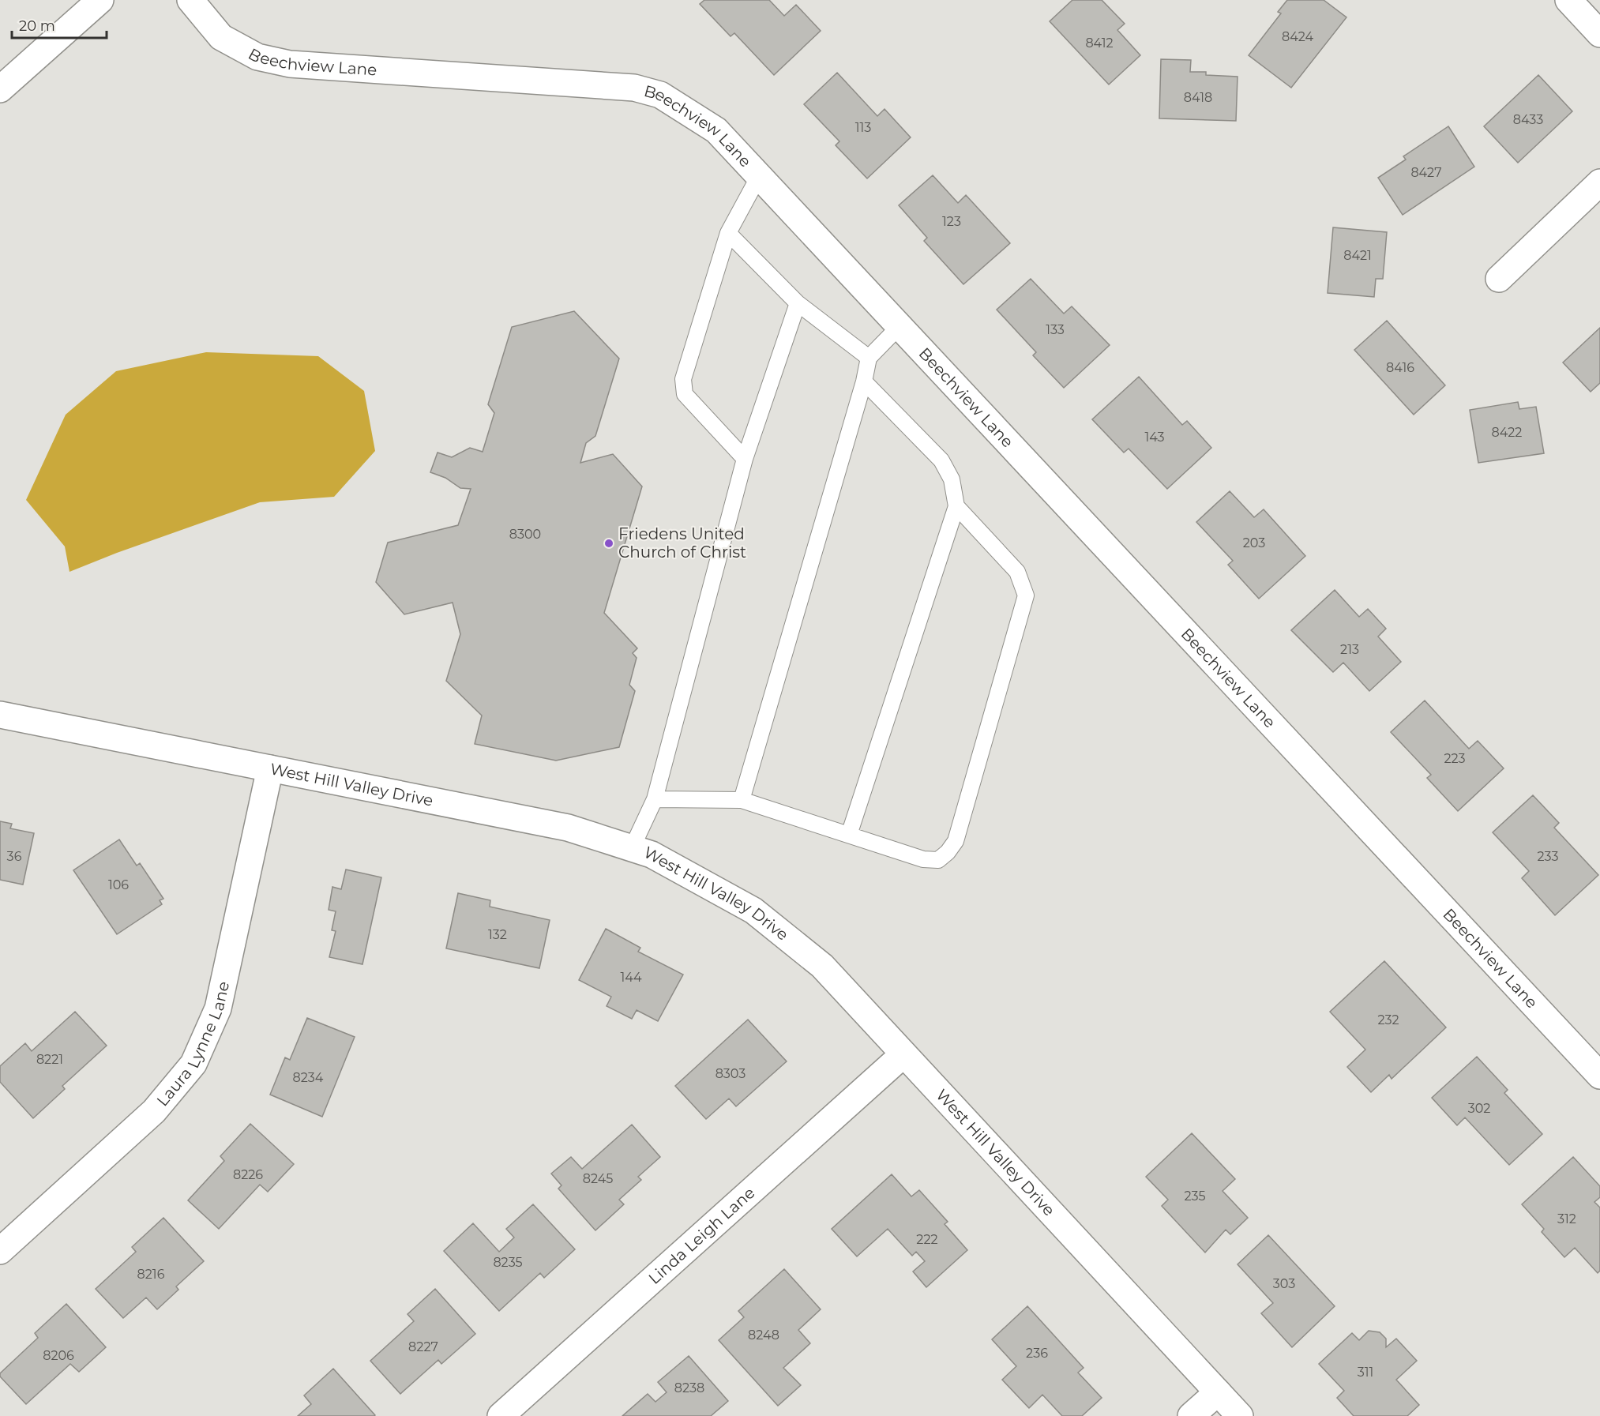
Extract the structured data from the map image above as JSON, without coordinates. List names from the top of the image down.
{
  "streets": {
    "street": [
      "Beechview Lane",
      "West Hill Valley Drive",
      "Laura Lynne Lane",
      "Linda Leigh Lane"
    ]
  },
  "crossings": [
    ["West Hill Valley Drive", "Laura Lynne Lane"],
    ["West Hill Valley Drive", "Linda Leigh Lane"]
  ],
  "places": ["Friedens United Church of Christ"],
  "house_numbers": [
    "8424",
    "8412",
    "8418",
    "8433",
    "113",
    "8427",
    "123",
    "8421",
    "133",
    "8416",
    "8422",
    "143",
    "8300",
    "203",
    "213",
    "223",
    "36",
    "233",
    "106",
    "132",
    "144",
    "232",
    "8221",
    "8303",
    "8234",
    "302",
    "8226",
    "8245",
    "235",
    "312",
    "222",
    "8235",
    "8216",
    "303",
    "8248",
    "8227",
    "236",
    "8206",
    "311",
    "8238"
  ],
  "scale_bar": "20 m"
}
